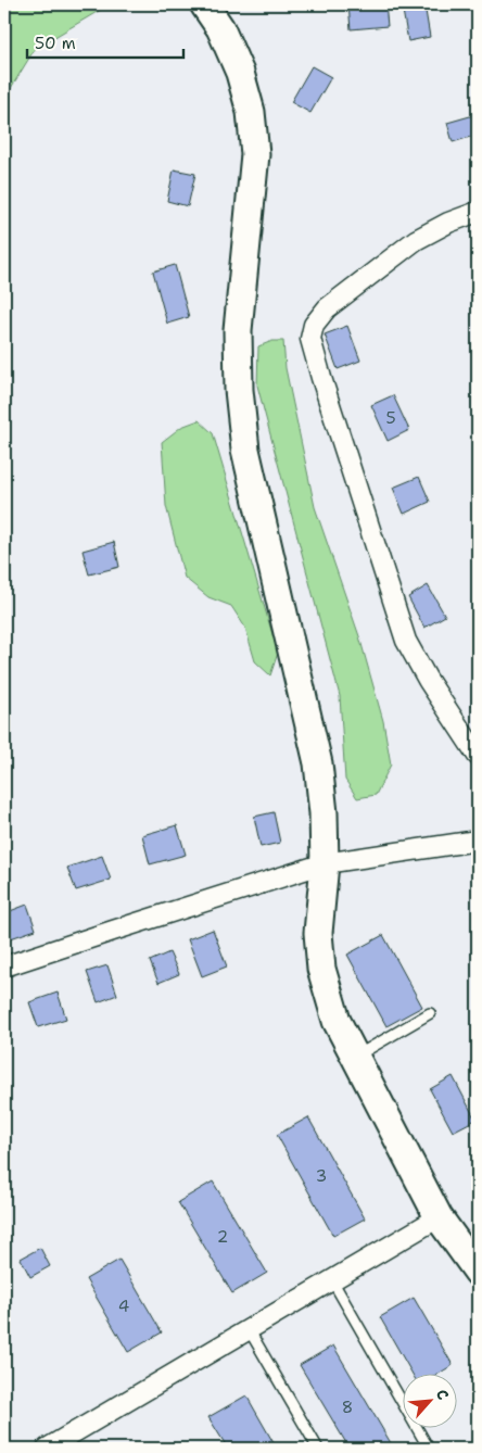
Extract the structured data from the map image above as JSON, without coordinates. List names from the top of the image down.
{
  "house_numbers": [
    "5",
    "3",
    "2",
    "4",
    "8"
  ],
  "scale_bar": "50 m",
  "north": "top right"
}
